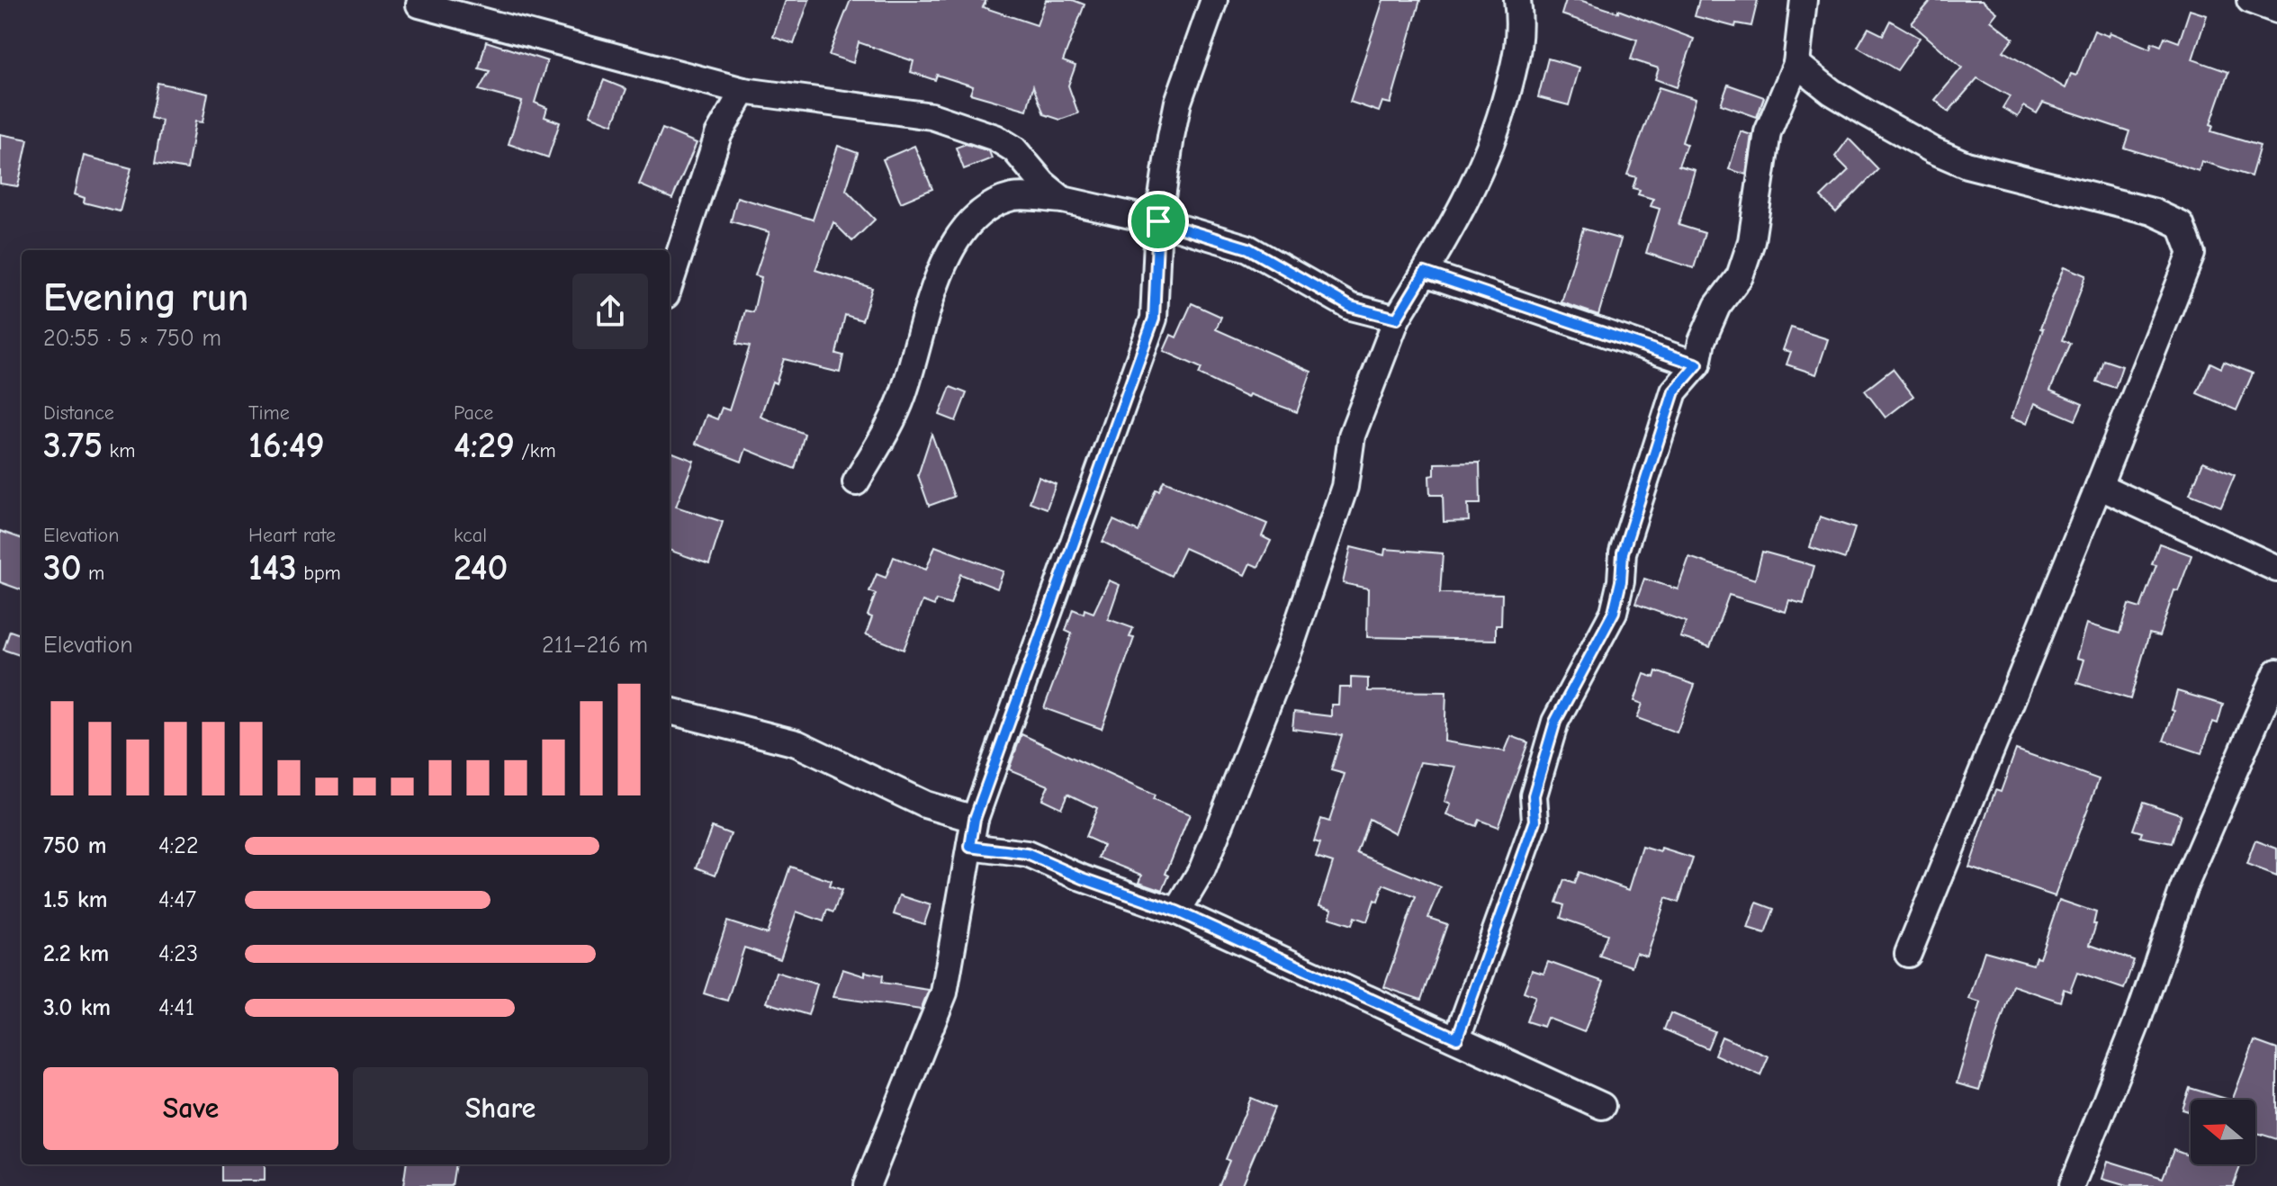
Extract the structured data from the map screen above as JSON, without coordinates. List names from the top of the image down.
{
  "north": "left",
  "page": {
    "heading": ["Evening run", "20:55 · 5 × 750 m"],
    "stats": [
      ["Distance", "3.75 km"],
      ["Time", "16:49"],
      ["Pace", "4:29 /km"],
      ["Elevation", "30 m"],
      ["Heart rate", "143 bpm"],
      ["kcal", "240"]
    ],
    "chart": ["Elevation", "211–216 m"],
    "list": [
      {
        "name": "750 m",
        "note": "4:22"
      },
      {
        "name": "1.5 km",
        "note": "4:47"
      },
      {
        "name": "2.2 km",
        "note": "4:23"
      },
      {
        "name": "3.0 km",
        "note": "4:41"
      }
    ],
    "buttons": ["Save", "Share"]
  }
}
